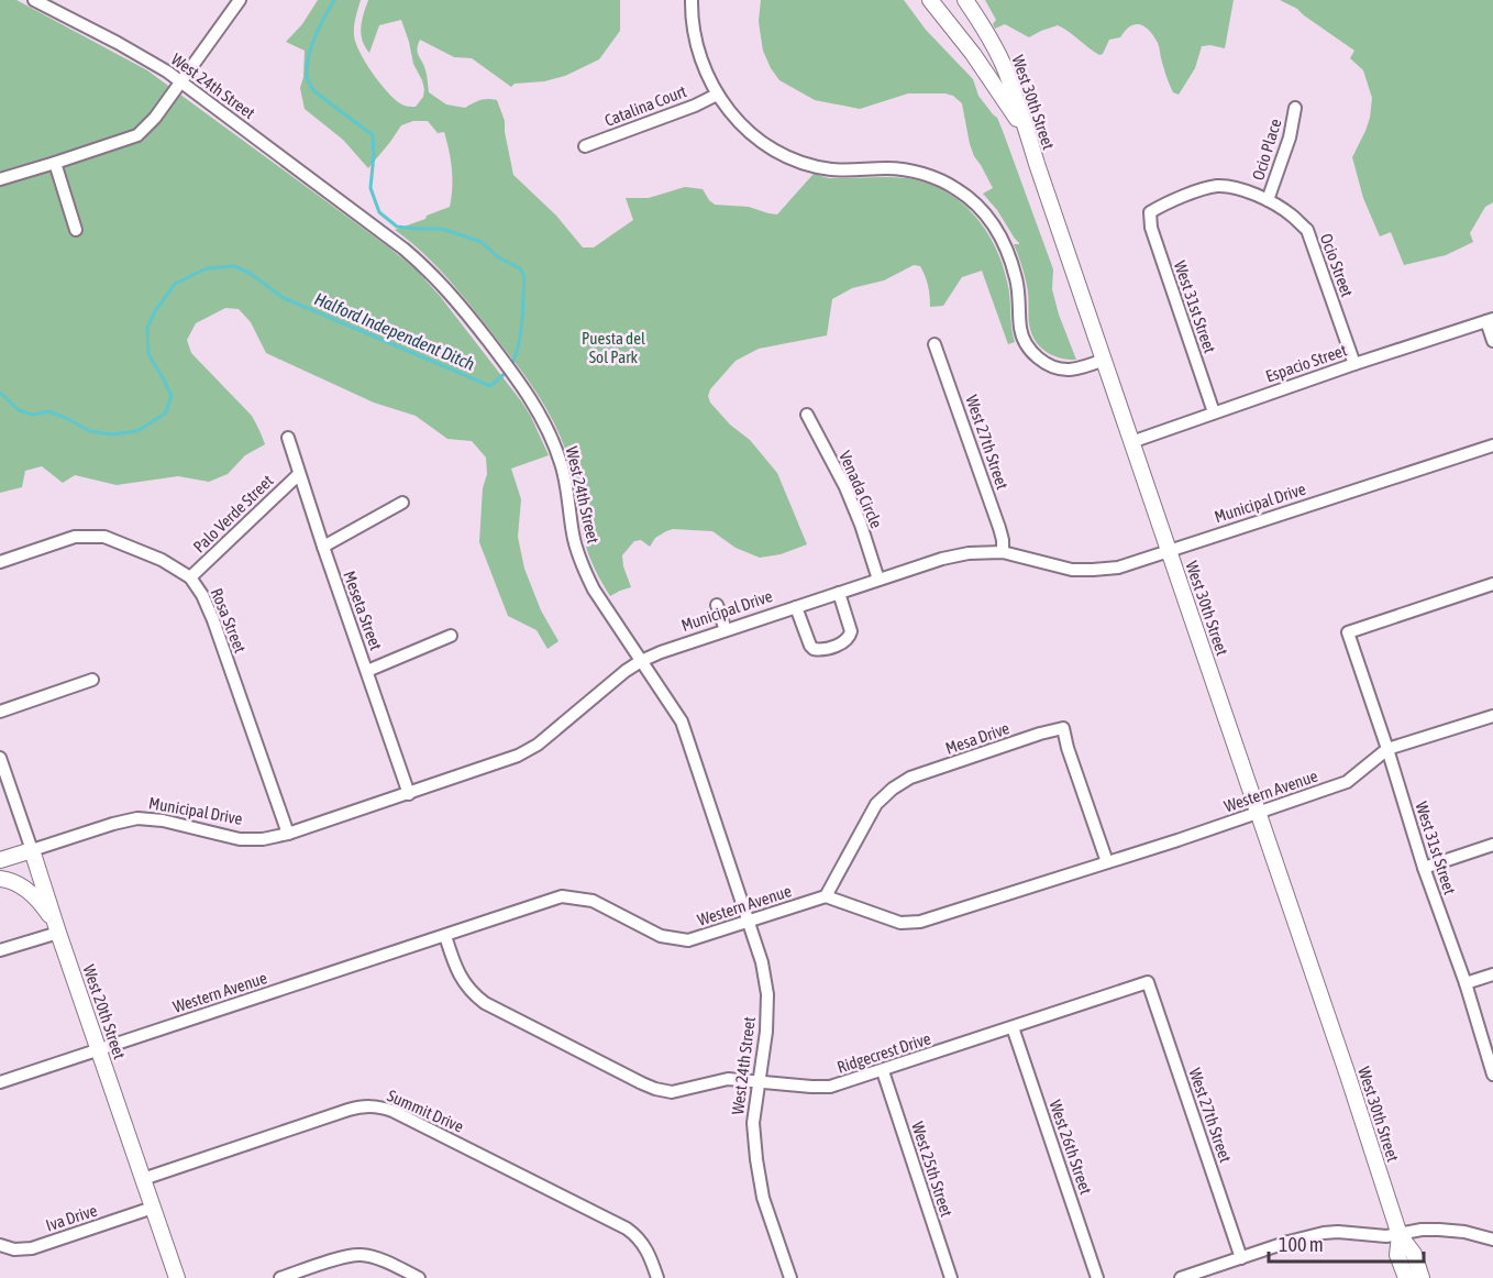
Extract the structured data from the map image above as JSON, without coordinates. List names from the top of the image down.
{
  "streets": {
    "main road": ["West 30th Street", "Municipal Drive", "West 20th Street"],
    "street": [
      "West 24th Street",
      "Catalina Court",
      "Ocio Place",
      "Ocio Street",
      "West 31st Street",
      "Espacio Street",
      "West 27th Street",
      "Venada Circle",
      "Palo Verde Street",
      "Meseta Street",
      "Rosa Street",
      "Mesa Drive",
      "Western Avenue",
      "Ridgecrest Drive",
      "Summit Drive",
      "West 26th Street",
      "West 25th Street",
      "Iva Drive"
    ]
  },
  "crossings": [
    ["West 24th Street", "Municipal Drive"],
    ["West 24th Street", "Western Avenue"],
    ["West 24th Street", "Ridgecrest Drive"],
    ["West 30th Street", "Espacio Street"],
    ["West 30th Street", "Municipal Drive"],
    ["West 30th Street", "Western Avenue"],
    ["Ocio Place", "Ocio Street"],
    ["Ocio Street", "West 31st Street"],
    ["Ocio Street", "Espacio Street"],
    ["West 31st Street", "Espacio Street"],
    ["West 31st Street", "Western Avenue"],
    ["West 27th Street", "Municipal Drive"],
    ["West 27th Street", "Ridgecrest Drive"],
    ["Venada Circle", "Municipal Drive"],
    ["Municipal Drive", "Meseta Street"],
    ["Municipal Drive", "Rosa Street"],
    ["Municipal Drive", "West 20th Street"],
    ["Palo Verde Street", "Meseta Street"],
    ["Palo Verde Street", "Rosa Street"],
    ["Mesa Drive", "Western Avenue"],
    ["Western Avenue", "West 20th Street"],
    ["Western Avenue", "Ridgecrest Drive"],
    ["West 20th Street", "Summit Drive"],
    ["West 20th Street", "Iva Drive"],
    ["Ridgecrest Drive", "West 26th Street"],
    ["Ridgecrest Drive", "West 25th Street"]
  ],
  "water": ["Halford Independent Ditch"],
  "parks": ["Puesta del Sol Park"],
  "scale_bar": "100 m"
}
